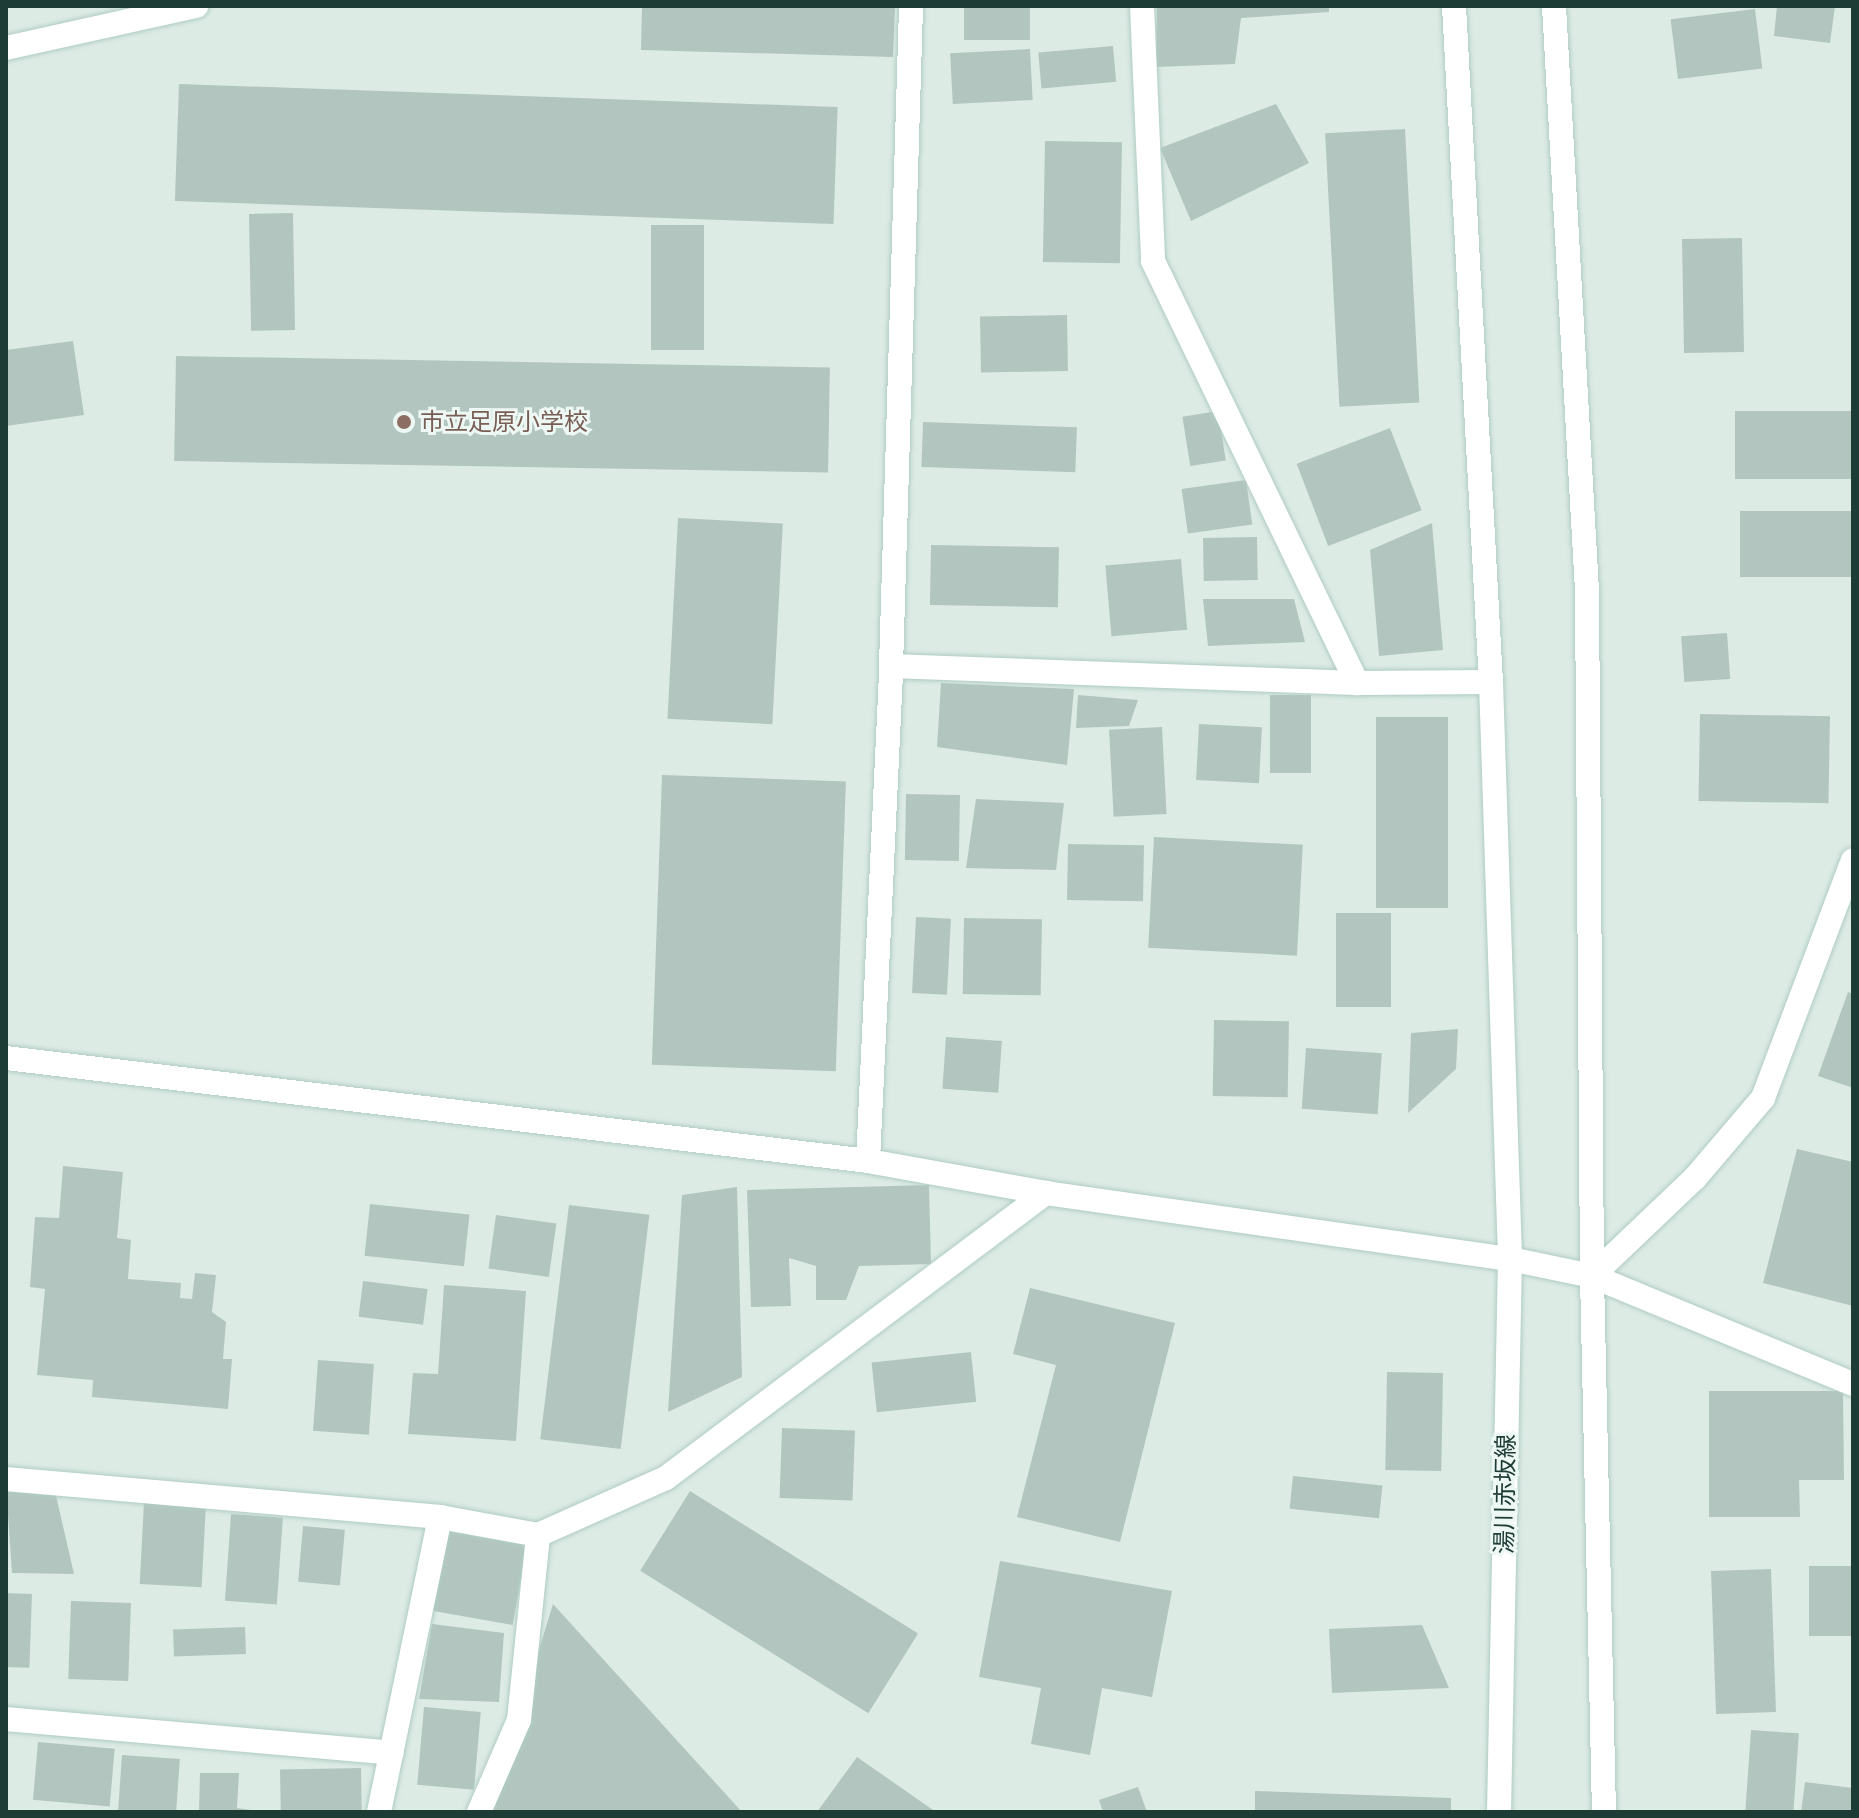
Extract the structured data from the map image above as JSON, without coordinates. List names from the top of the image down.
{
  "streets": {
    "street": ["湯川赤坂線"]
  },
  "places": ["市立足原小学校"]
}
